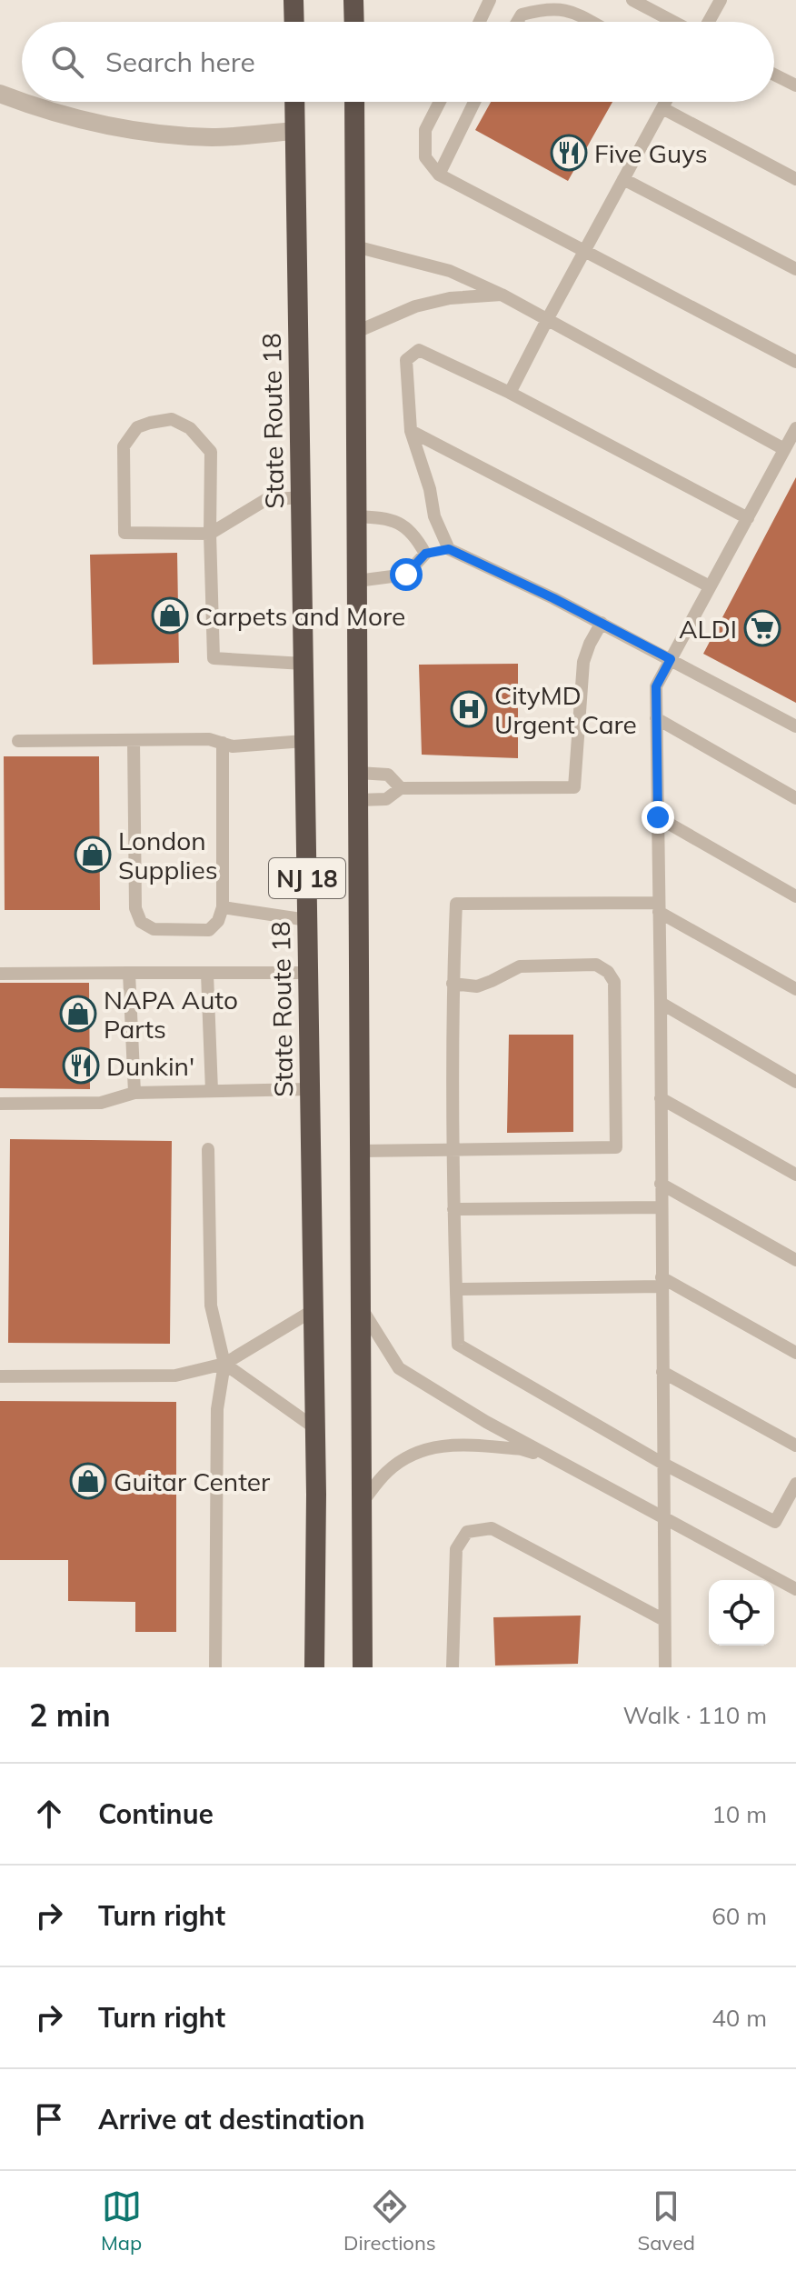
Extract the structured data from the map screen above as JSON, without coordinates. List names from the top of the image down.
{
  "streets": {
    "highway": ["State Route 18", "NJ 18"]
  },
  "places": {
    "restaurant": ["Five Guys", "Dunkin'"],
    "shop": [
      "Carpets and More",
      "London Supplies",
      "NAPA Auto Parts",
      "Guitar Center"
    ],
    "supermarket": ["ALDI"],
    "hospital": ["CityMD Urgent Care"]
  },
  "page": {
    "search": "Search here",
    "heading": ["2 min", "Walk · 110 m"],
    "list": [
      ["Continue", "10 m"],
      ["Turn right", "60 m"],
      ["Turn right", "40 m"],
      "Arrive at destination"
    ],
    "nav": ["Map", "Directions", "Saved"]
  }
}
